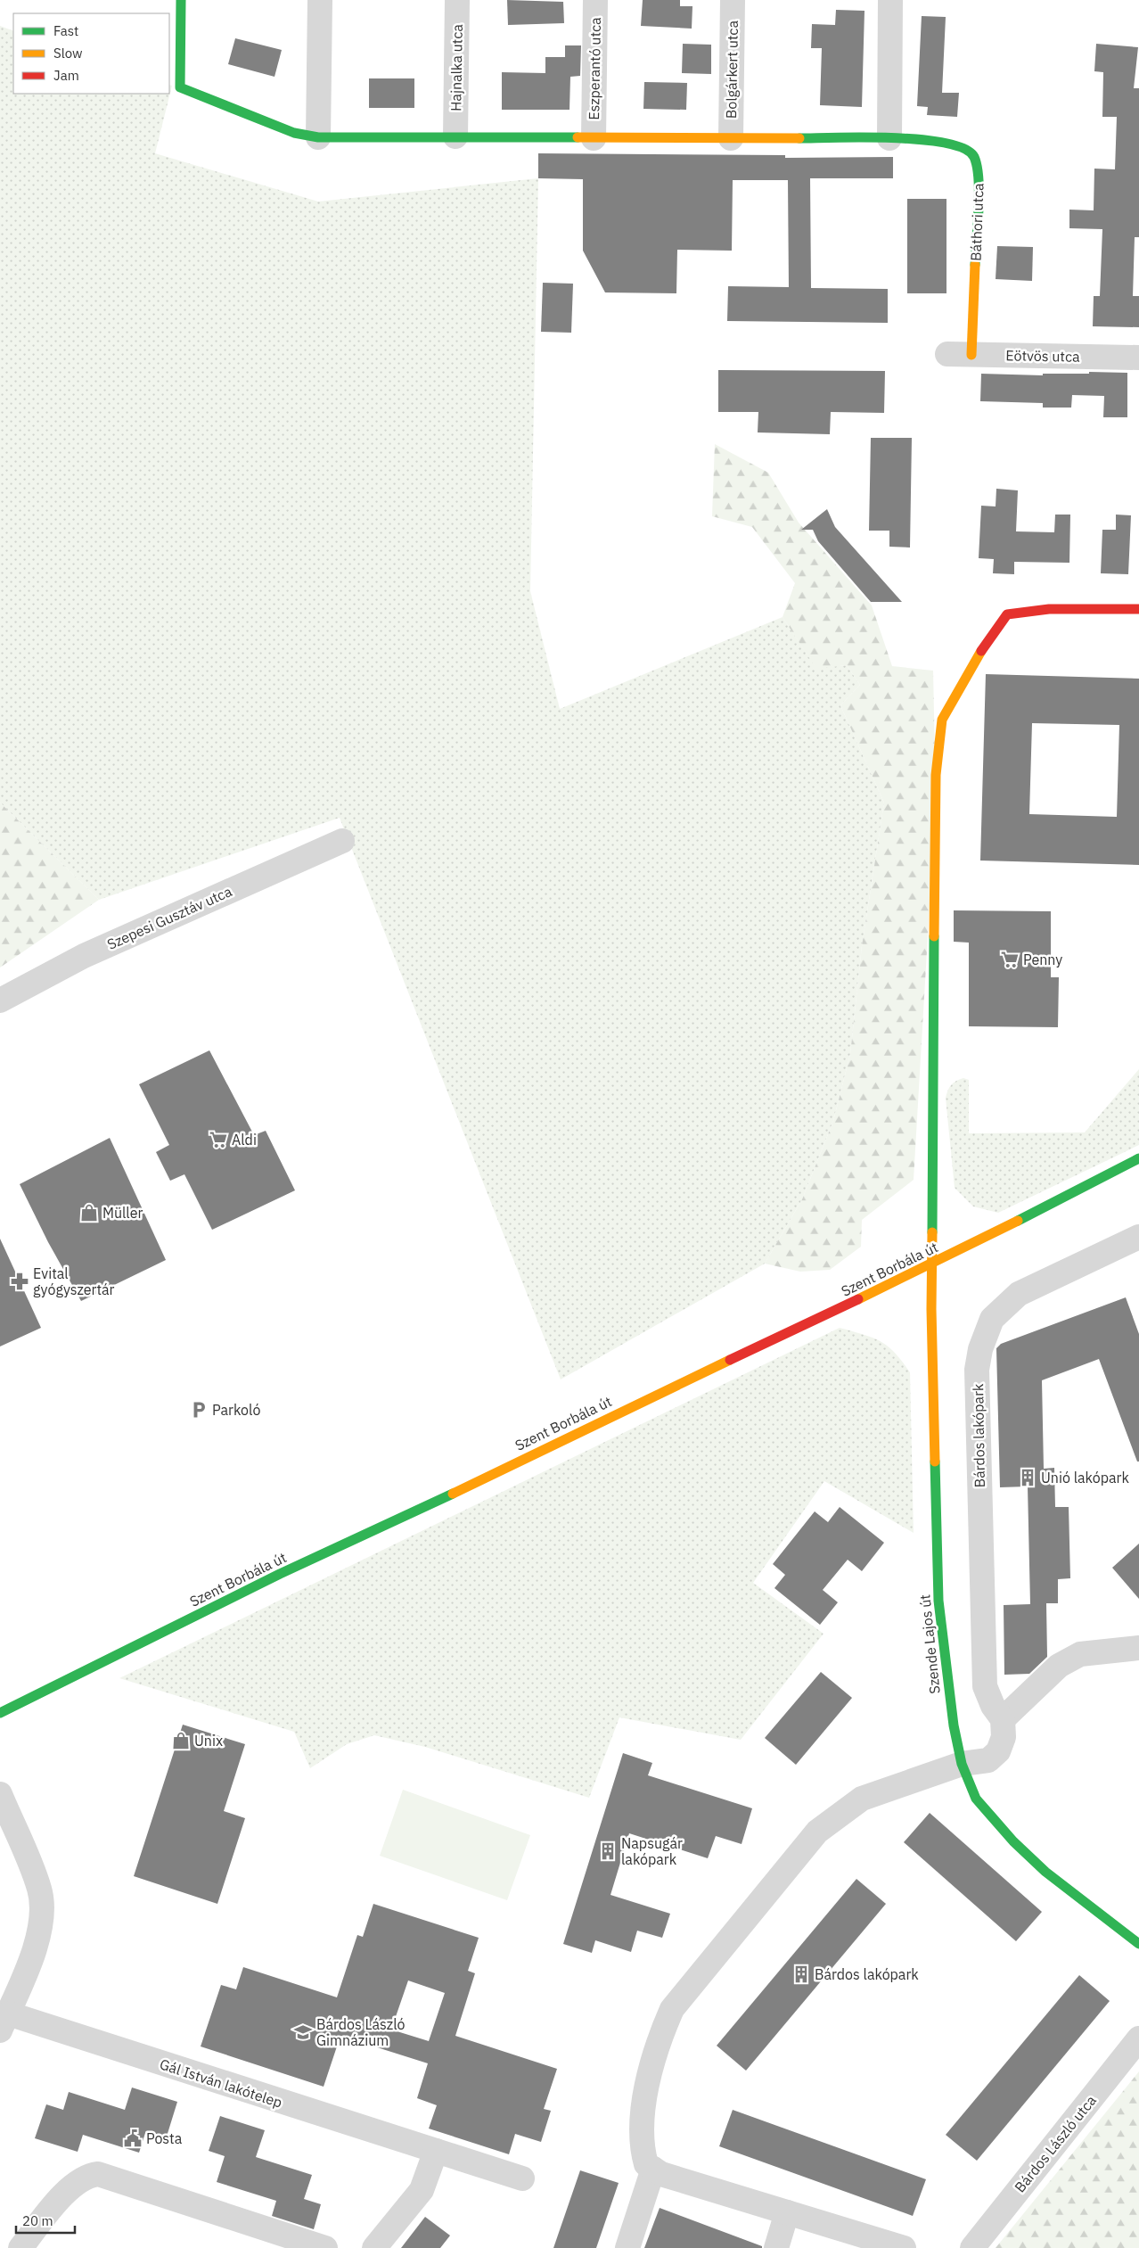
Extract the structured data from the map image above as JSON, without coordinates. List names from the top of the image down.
{
  "streets": {
    "street": [
      "Hajnalka utca",
      "Eszperantó utca",
      "Bolgárkert utca",
      "Báthori utca",
      "Eötvös utca",
      "Szepesi Gusztáv utca",
      "Szent Borbála út",
      "Bárdos lakópark",
      "Szende Lajos út",
      "Gál István lakótelep",
      "Bárdos László utca"
    ]
  },
  "crossings": [
    ["Hajnalka utca", "Báthori utca"],
    ["Eszperantó utca", "Báthori utca"],
    ["Bolgárkert utca", "Báthori utca"],
    ["Báthori utca", "Eötvös utca"],
    ["Szent Borbála út", "Szende Lajos út"]
  ],
  "places": {
    "supermarket": ["Penny", "Aldi"],
    "shop": ["Müller", "Unix"],
    "pharmacy": ["Evital gyógyszertár"],
    "parking": ["Parkoló"],
    "building": ["Unió lakópark", "Napsugár lakópark", "Bárdos lakópark"],
    "school or university": ["Bárdos László Gimnázium"],
    "public building": ["Posta"]
  },
  "legend": ["Fast", "Slow", "Jam"],
  "scale_bar": "20 m"
}
